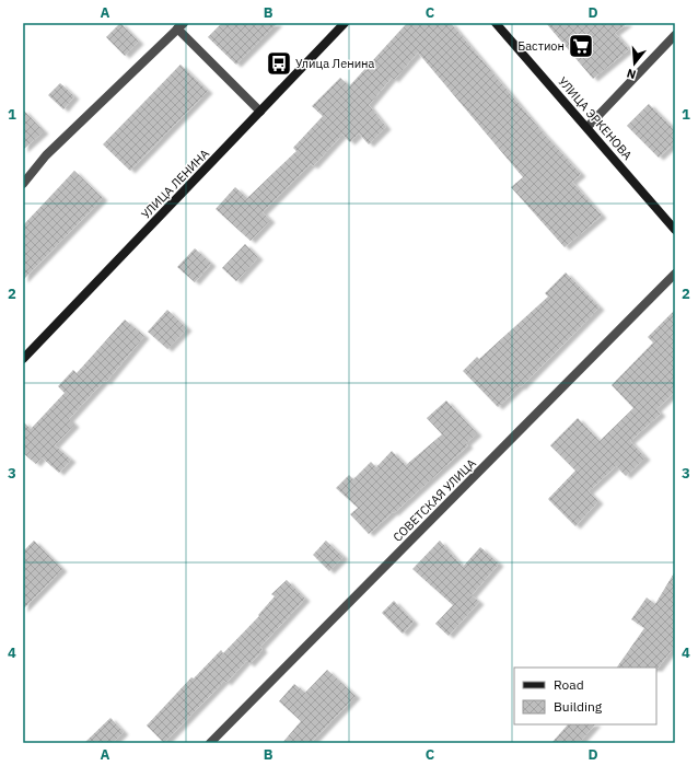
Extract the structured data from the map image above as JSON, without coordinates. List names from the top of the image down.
{
  "streets": {
    "street": ["УЛИЦА ЭРКЕНОВА", "УЛИЦА ЛЕНИНА", "СОВЕТСКАЯ УЛИЦА"]
  },
  "places": {
    "supermarket": ["Бастион"],
    "bus stop": ["Улица Ленина"]
  },
  "legend": ["Road", "Building"],
  "north": "bottom",
  "grid": {
    "columns": [
      "A",
      "B",
      "C",
      "D"
    ],
    "rows": [
      "1",
      "2",
      "3",
      "4"
    ]
  }
}
